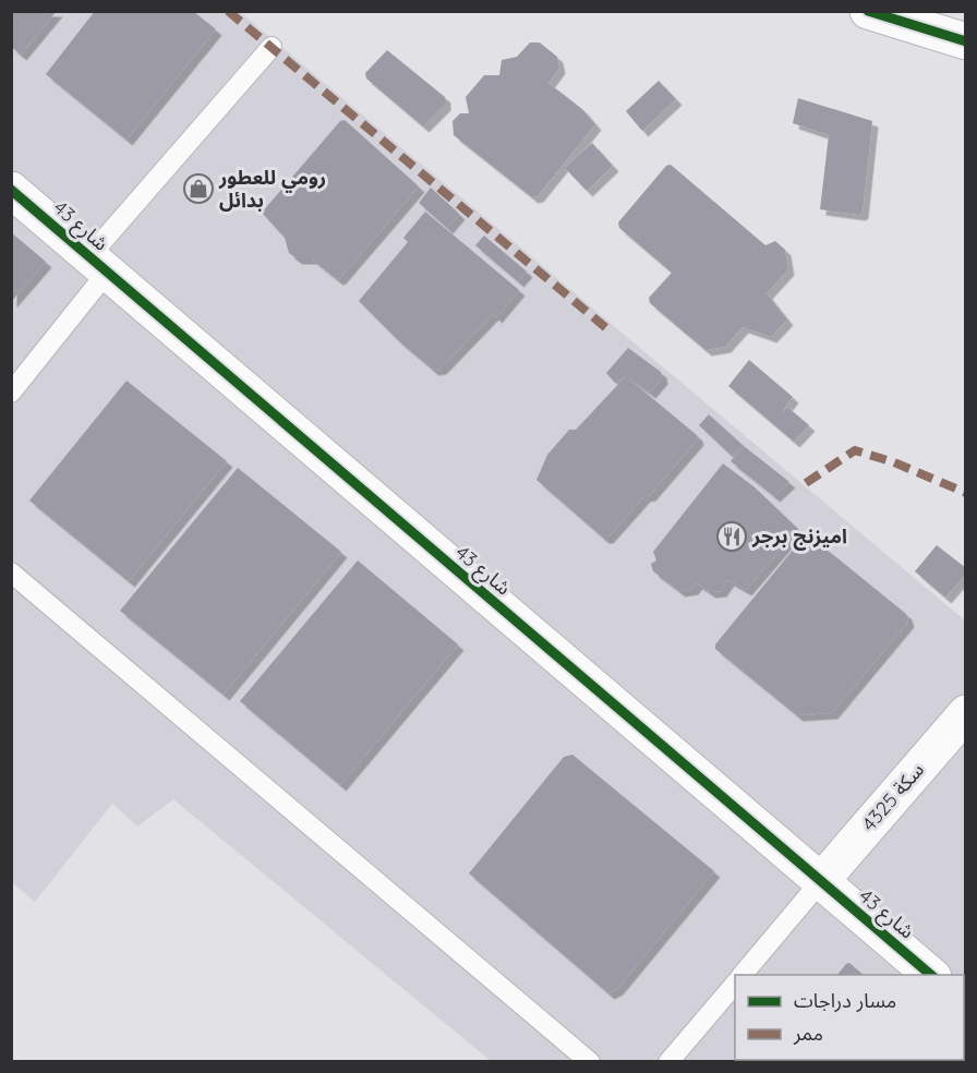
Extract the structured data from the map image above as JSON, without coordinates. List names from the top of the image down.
{
  "streets": {
    "street": ["شارع 43", "سكة 4325"]
  },
  "crossings": [
    ["شارع 43", "سكة 4325"]
  ],
  "places": {
    "shop": ["رومي للعطور بدائل"],
    "restaurant": ["اميزنج برجر"]
  },
  "legend": ["مسار دراجات", "ممر"]
}
